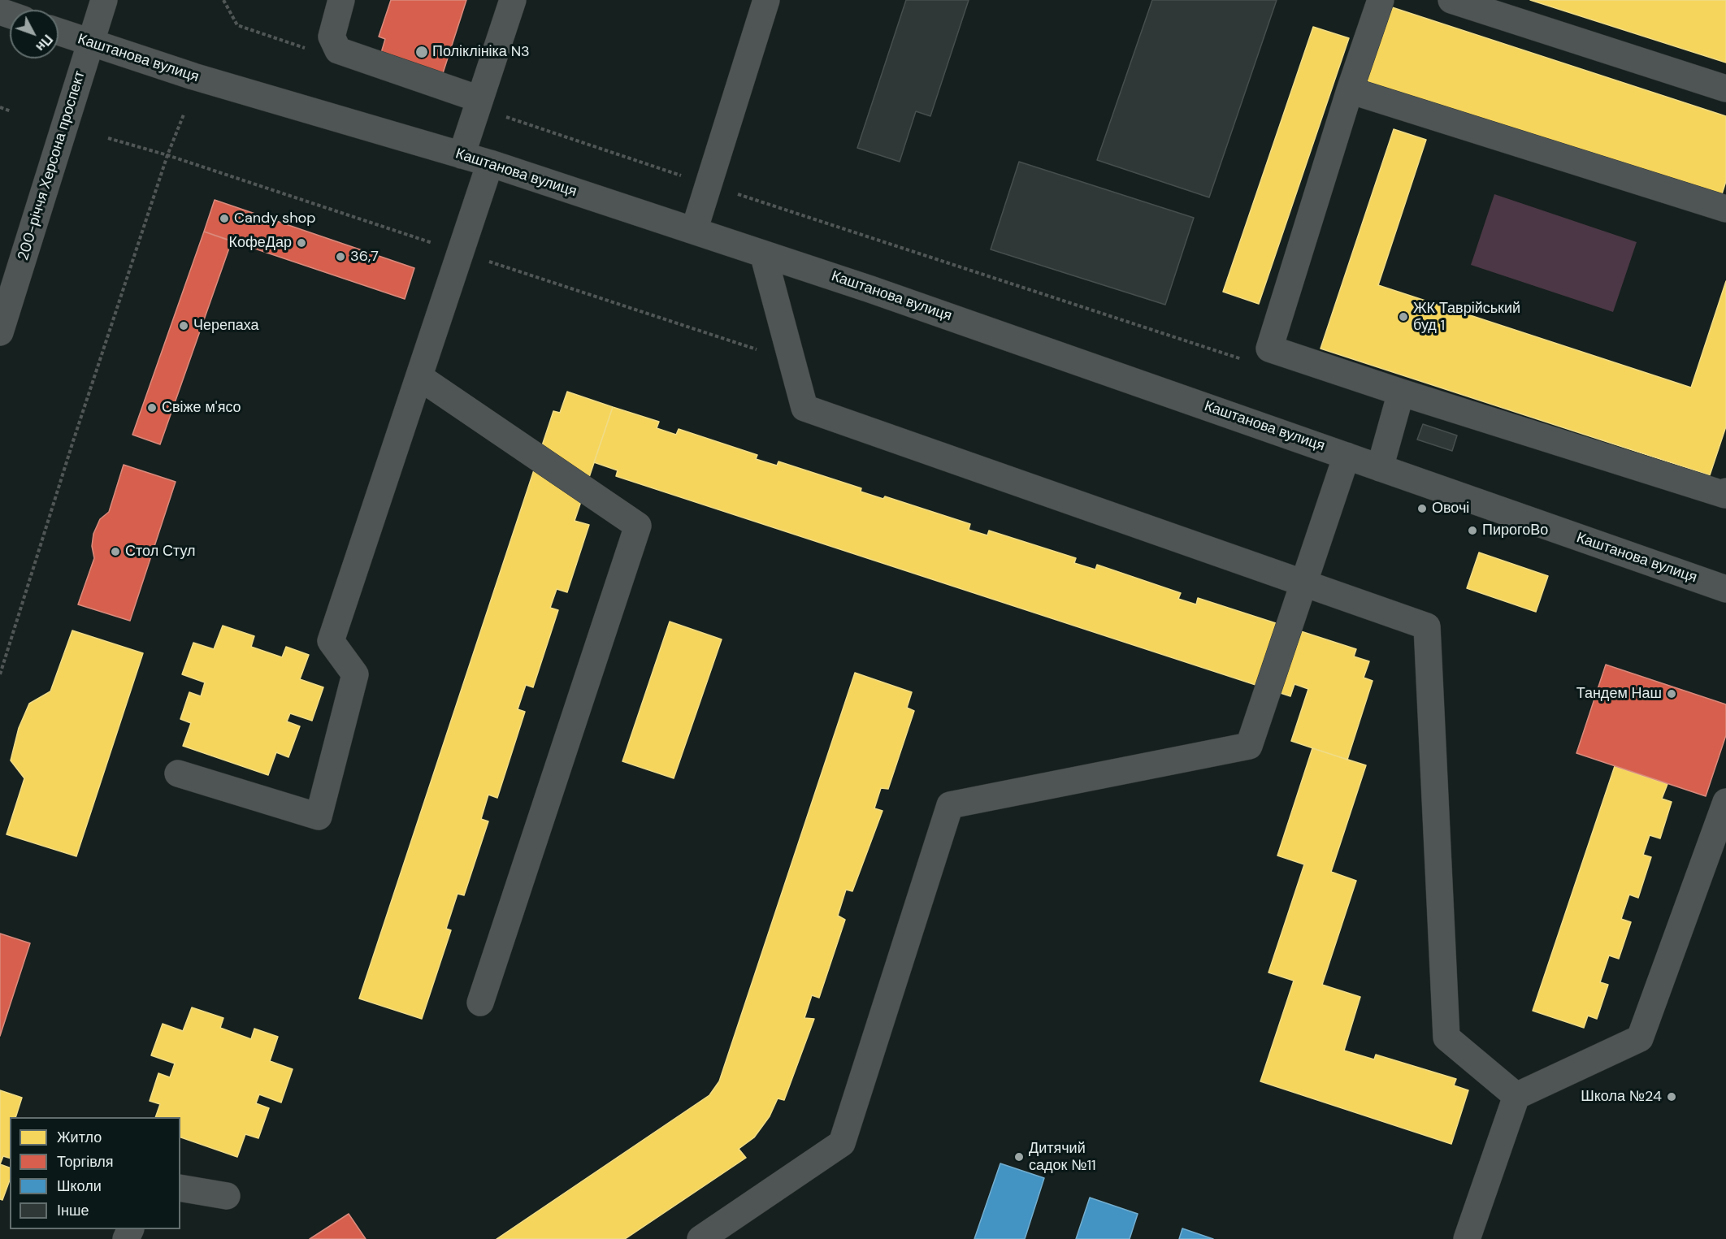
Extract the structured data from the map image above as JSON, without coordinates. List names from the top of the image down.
{
  "streets": {
    "street": ["Каштанова вулиця", "200-річчя Херсона проспект"]
  },
  "crossings": [
    ["Каштанова вулиця", "200-річчя Херсона проспект"]
  ],
  "places": [
    "Поліклініка N3",
    "Candy shop",
    "КофеДар",
    "36,7",
    "ЖК Таврійський буд 1",
    "Черепаха",
    "Свіже м'ясо",
    "Овочі",
    "ПирогоВо",
    "Стол Стул",
    "Тандем Наш",
    "Школа №24",
    "Дитячий садок №11"
  ],
  "legend": [
    "Житло",
    "Торгівля",
    "Школи",
    "Інше"
  ],
  "north": "bottom right"
}
